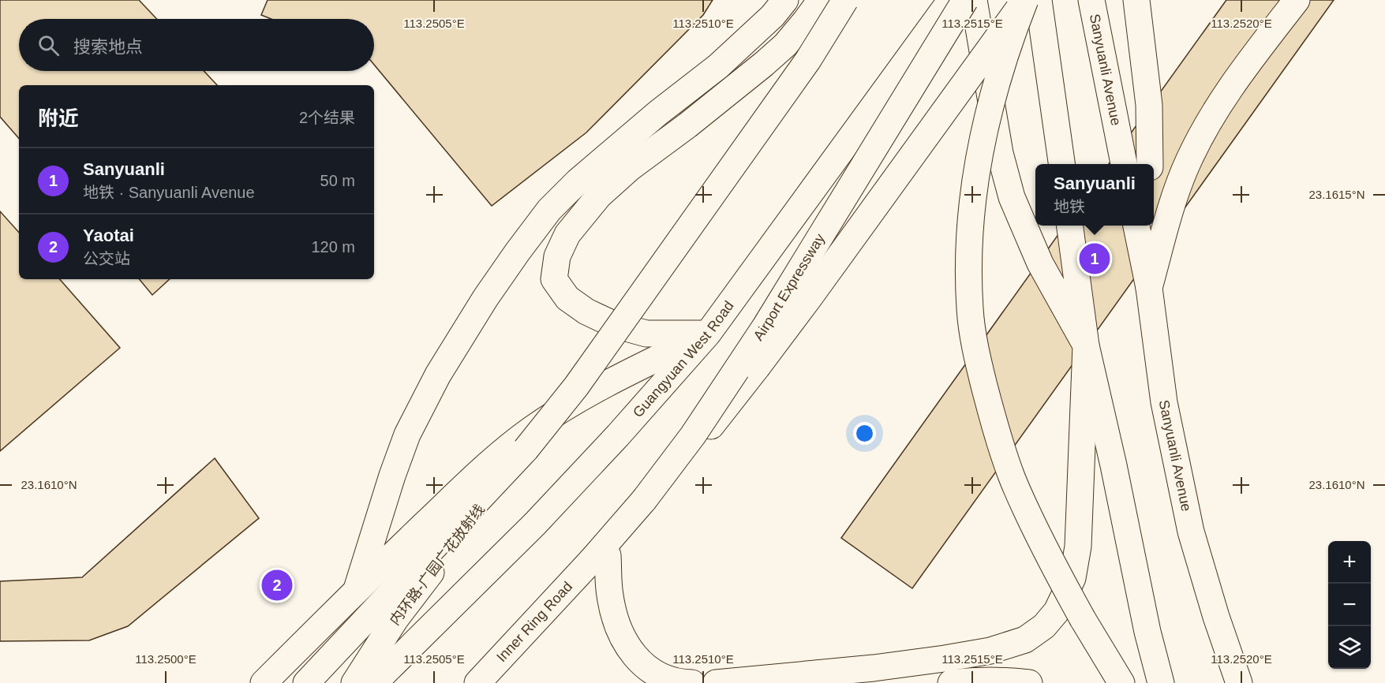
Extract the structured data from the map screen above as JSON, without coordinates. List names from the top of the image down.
{
  "streets": {
    "main road": [
      "Sanyuanli Avenue",
      "Airport Expressway",
      "Guangyuan West Road",
      "内环路-广园广花放射线",
      "Inner Ring Road"
    ]
  },
  "crossings": [
    ["Airport Expressway", "Inner Ring Road"]
  ],
  "page": {
    "search": "搜索地点",
    "heading": ["附近", "2个结果"],
    "list": [
      {
        "mark": "1",
        "name": "Sanyuanli",
        "note": "地铁 · Sanyuanli Avenue",
        "value": "50 m"
      },
      {
        "mark": "2",
        "name": "Yaotai",
        "note": "公交站",
        "value": "120 m"
      }
    ],
    "popup": ["Sanyuanli", "地铁"],
    "pins": ["1", "2"],
    "map_buttons": ["+", "−"]
  },
  "coordinates": [
    "113.2505°E",
    "113.2510°E",
    "113.2515°E",
    "113.2520°E",
    "23.1615°N",
    "23.1610°N",
    "113.2500°E"
  ]
}
